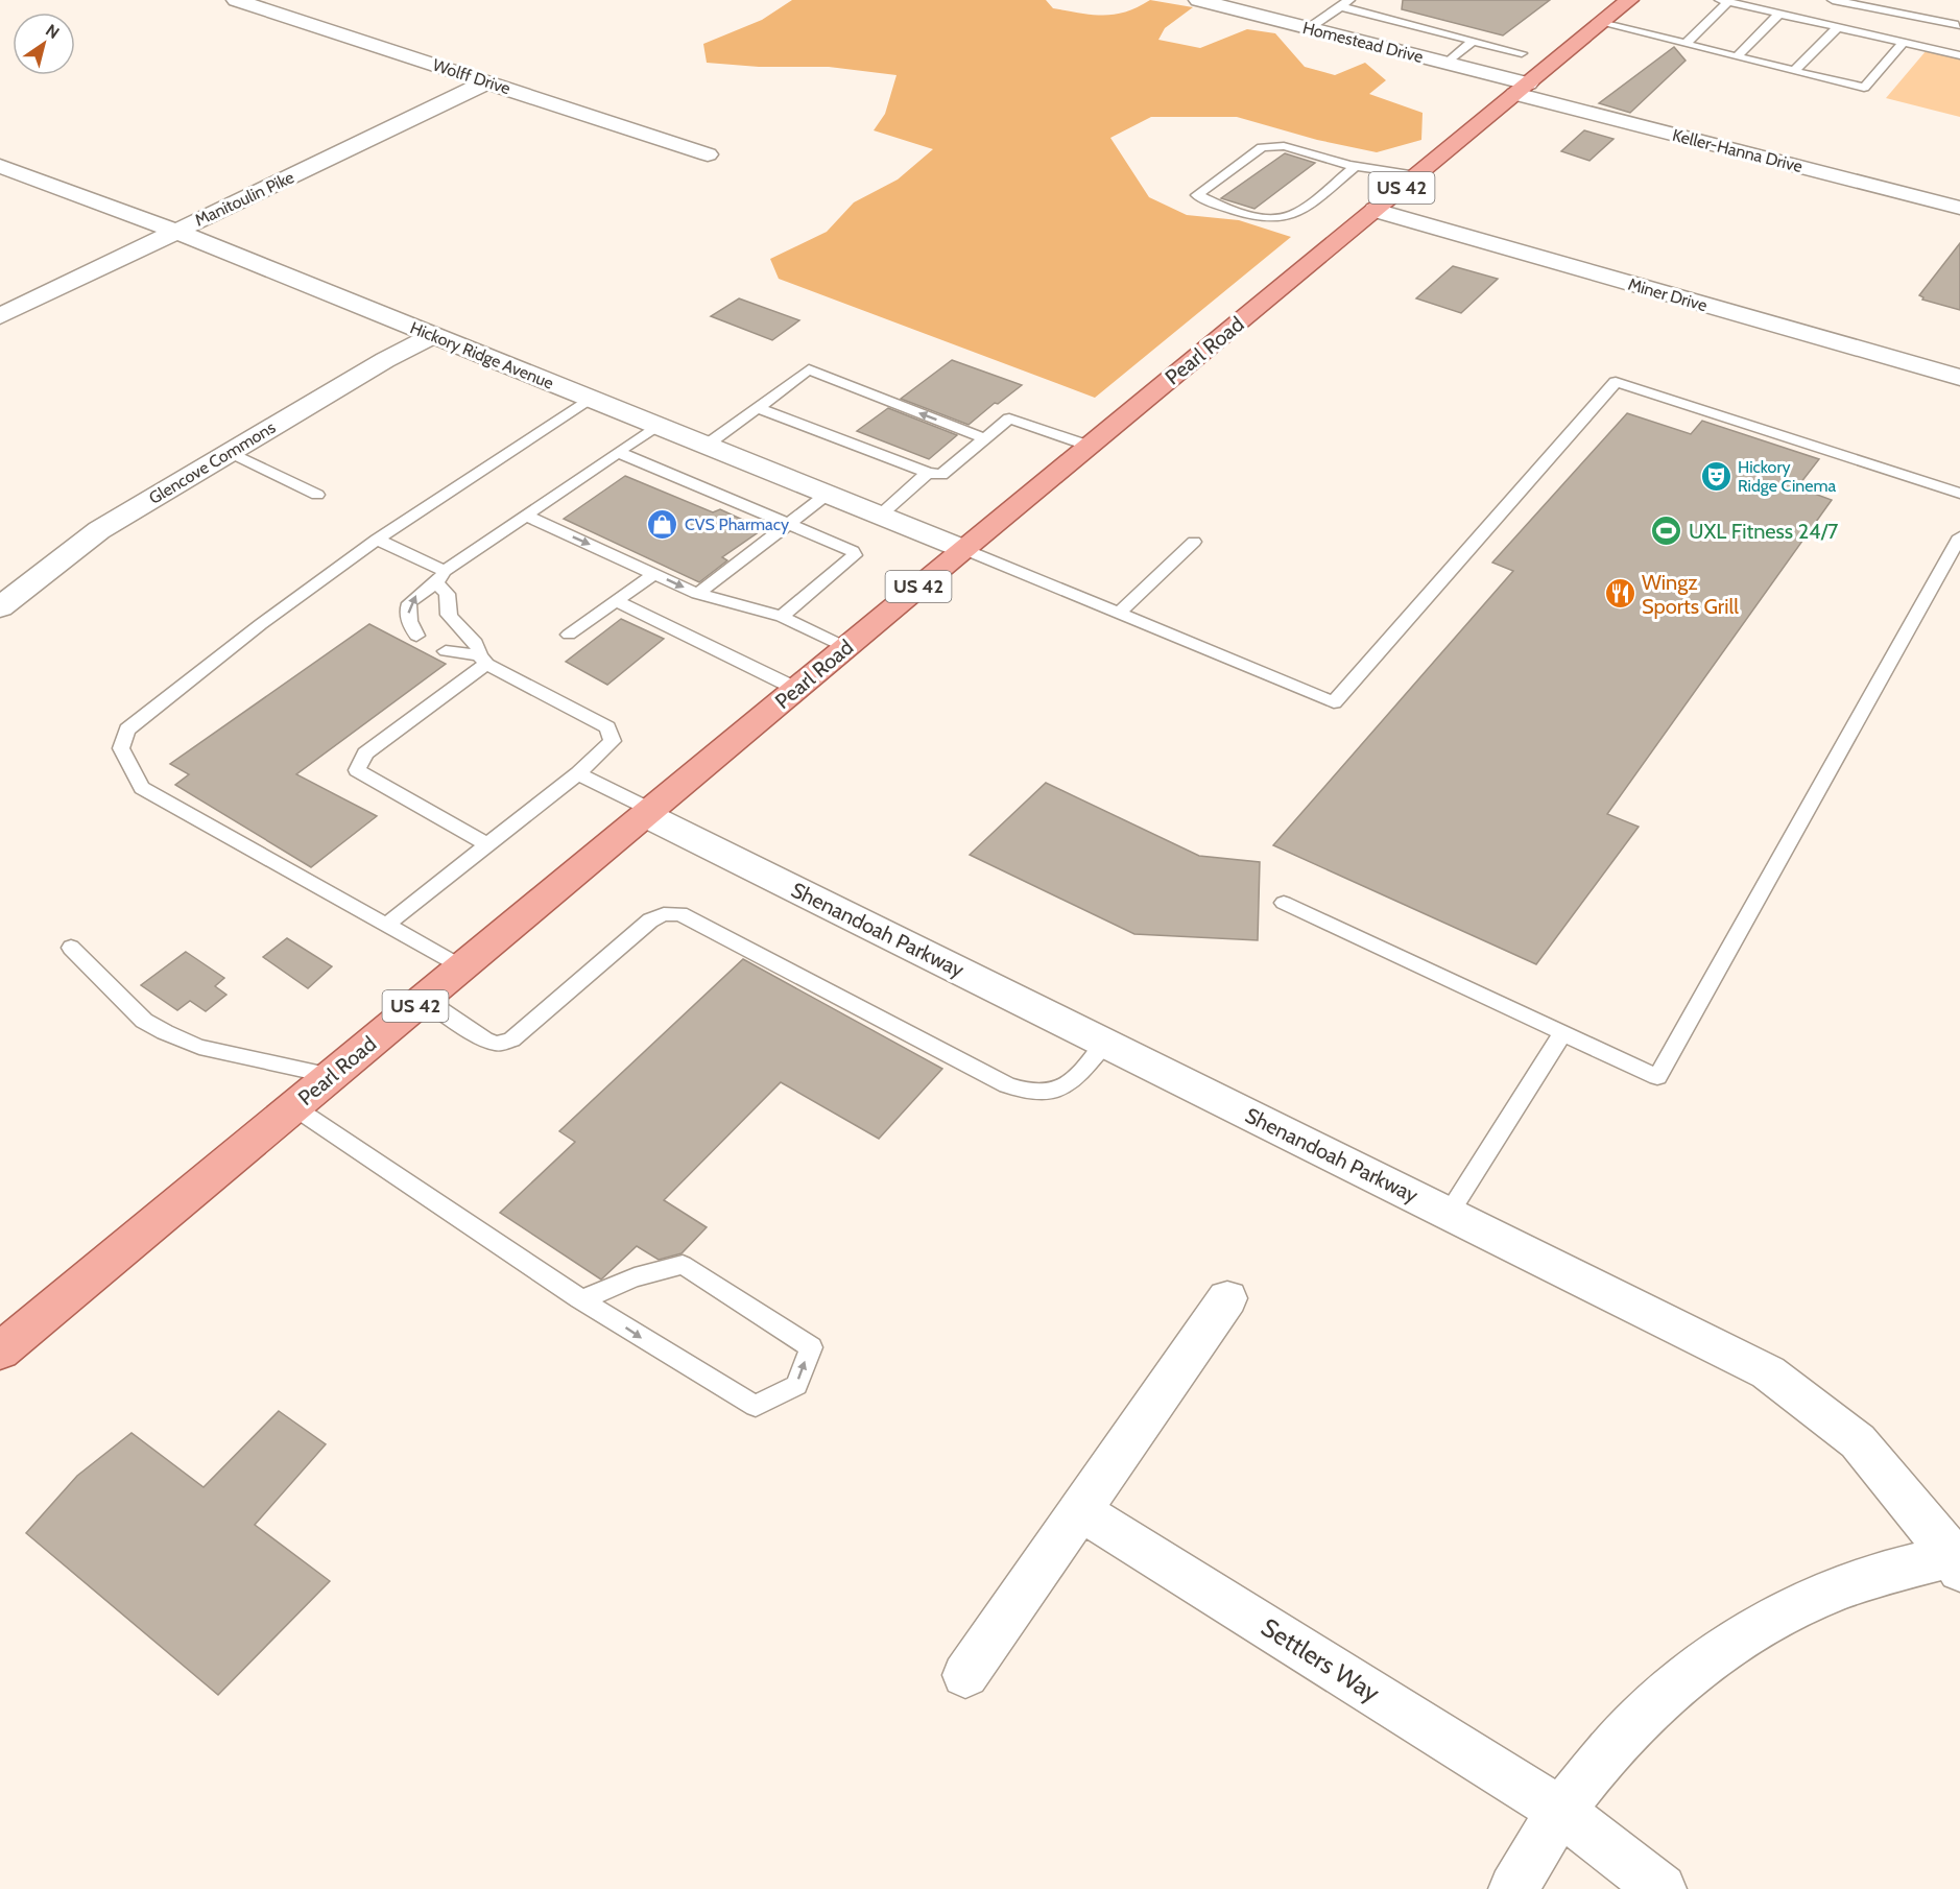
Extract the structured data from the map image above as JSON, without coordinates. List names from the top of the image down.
{
  "streets": {
    "main road": ["US 42", "Pearl Road"],
    "street": [
      "Homestead Drive",
      "Wolff Drive",
      "Keller-Hanna Drive",
      "Manitoulin Pike",
      "Miner Drive",
      "Hickory Ridge Avenue",
      "Glencove Commons",
      "Shenandoah Parkway",
      "Settlers Way"
    ]
  },
  "crossings": [
    ["Homestead Drive", "Keller-Hanna Drive"],
    ["Homestead Drive", "Pearl Road"],
    ["Wolff Drive", "Manitoulin Pike"],
    ["Keller-Hanna Drive", "Pearl Road"],
    ["Manitoulin Pike", "Hickory Ridge Avenue"],
    ["Miner Drive", "Pearl Road"],
    ["Pearl Road", "Hickory Ridge Avenue"],
    ["Pearl Road", "Shenandoah Parkway"],
    ["Hickory Ridge Avenue", "Glencove Commons"]
  ],
  "places": {
    "theatre": ["Hickory Ridge Cinema"],
    "shop": ["CVS Pharmacy"],
    "sports": ["UXL Fitness 24/7"],
    "restaurant": ["Wingz Sports Grill"]
  },
  "north": "top right"
}
